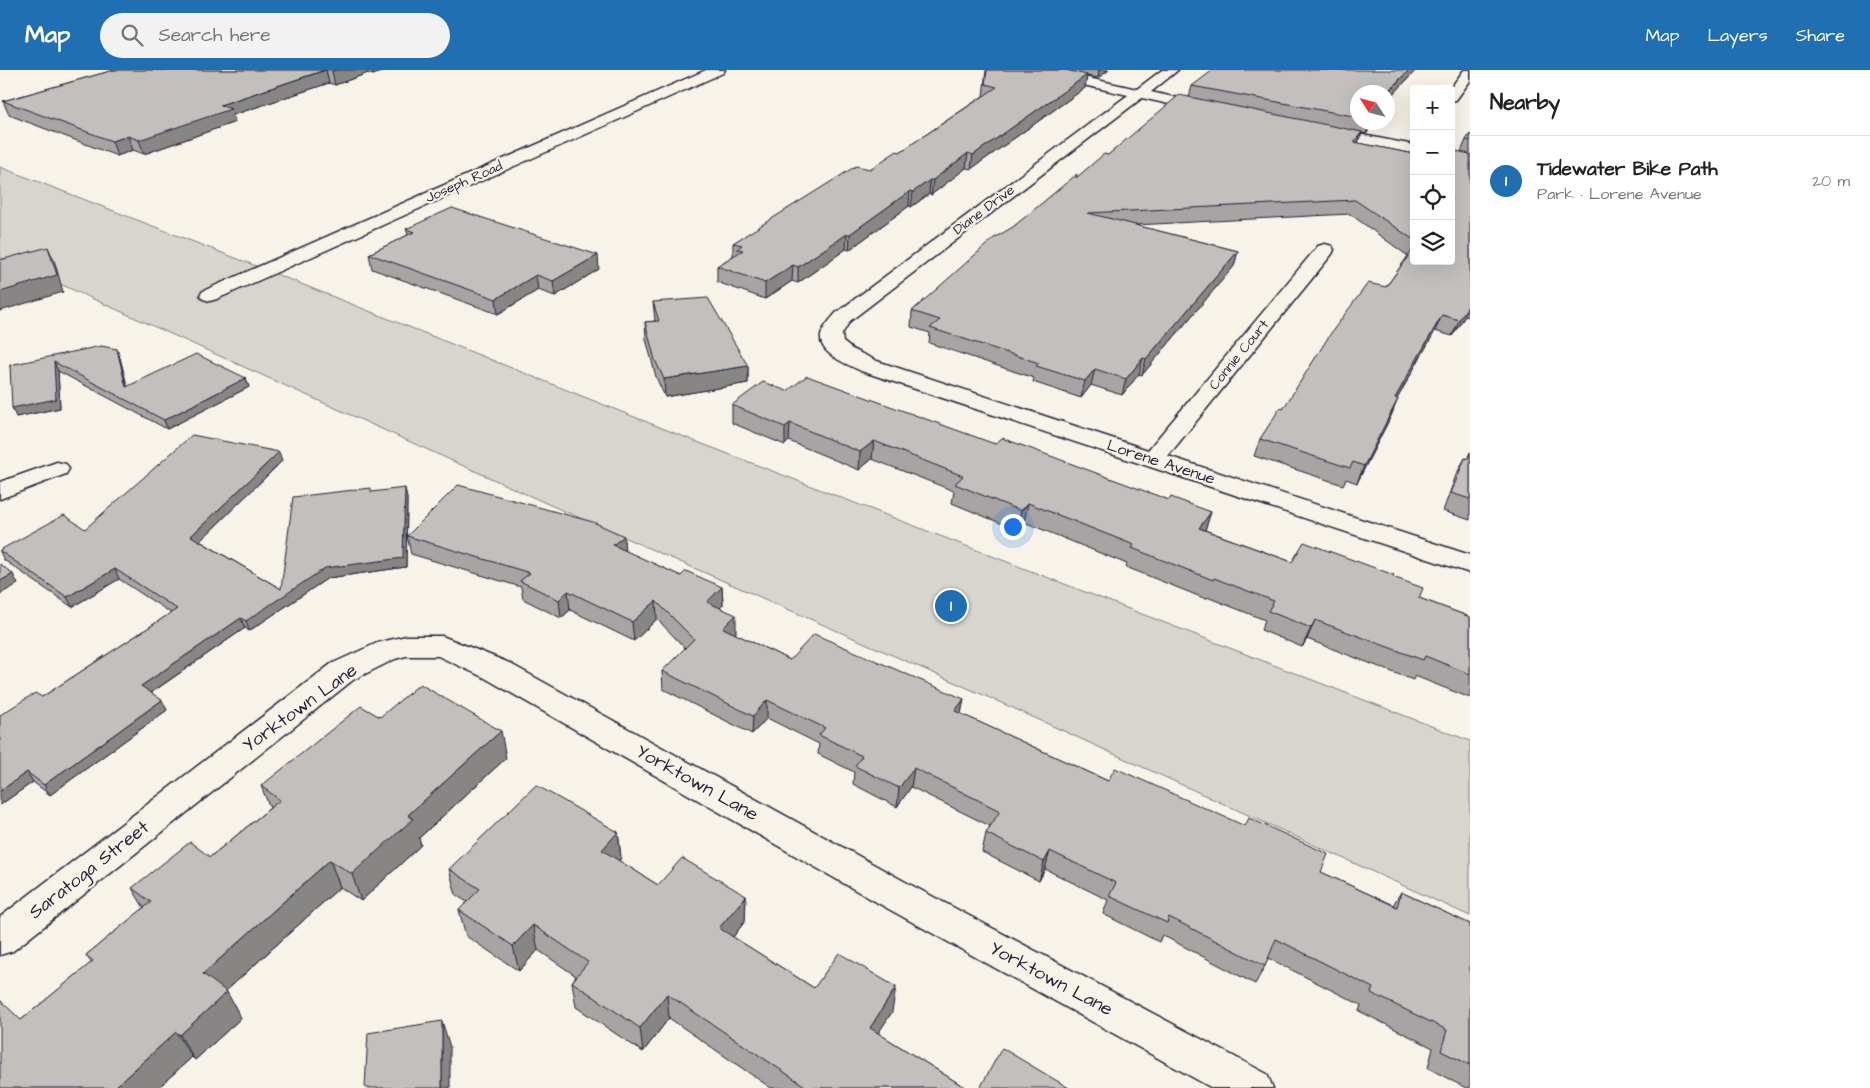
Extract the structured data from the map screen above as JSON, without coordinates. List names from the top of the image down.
{
  "streets": {
    "street": [
      "Joseph Road",
      "Diane Drive",
      "Connie Court",
      "Lorene Avenue",
      "Yorktown Lane",
      "Saratoga Street"
    ]
  },
  "crossings": [
    ["Diane Drive", "Lorene Avenue"],
    ["Connie Court", "Lorene Avenue"],
    ["Yorktown Lane", "Saratoga Street"]
  ],
  "north": "top left",
  "page": {
    "header": "Map",
    "search": "Search here",
    "nav": ["Map", "Layers", "Share"],
    "heading": "Nearby",
    "map_buttons": ["+", "−"],
    "list": [
      {
        "mark": "1",
        "name": "Tidewater Bike Path",
        "note": "Park · Lorene Avenue",
        "value": "20 m"
      }
    ],
    "pins": "1"
  }
}
